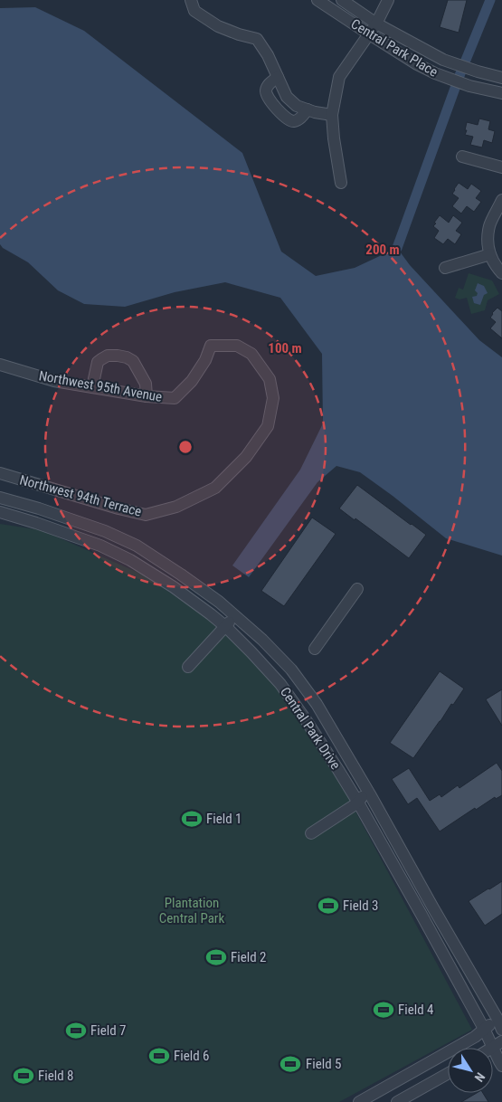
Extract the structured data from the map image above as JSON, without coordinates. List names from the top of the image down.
{
  "streets": {
    "street": [
      "Central Park Place",
      "Northwest 95th Avenue",
      "Northwest 94th Terrace",
      "Central Park Drive"
    ]
  },
  "crossings": [
    ["Northwest 95th Avenue", "Northwest 94th Terrace"]
  ],
  "parks": ["Plantation Central Park"],
  "places": {
    "sports": [
      "Field 1",
      "Field 3",
      "Field 2",
      "Field 4",
      "Field 7",
      "Field 6",
      "Field 5",
      "Field 8"
    ]
  },
  "north": "bottom right",
  "rings": ["200 m", "100 m"]
}
